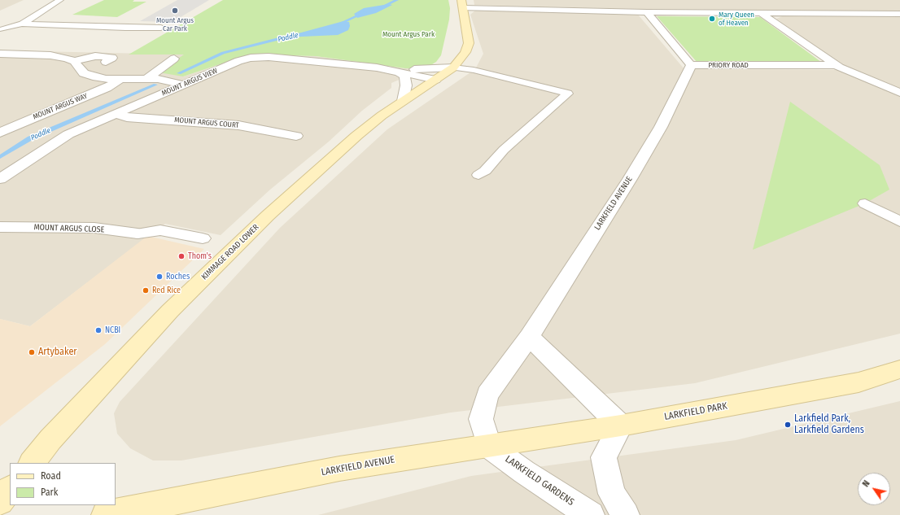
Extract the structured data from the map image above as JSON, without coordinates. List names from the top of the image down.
{
  "streets": {
    "main road": ["LARKFIELD AVENUE", "KIMMAGE ROAD LOWER", "LARKFIELD PARK"],
    "street": [
      "PRIORY ROAD",
      "MOUNT ARGUS VIEW",
      "MOUNT ARGUS WAY",
      "MOUNT ARGUS COURT",
      "MOUNT ARGUS CLOSE",
      "LARKFIELD GARDENS"
    ]
  },
  "crossings": [
    ["PRIORY ROAD", "LARKFIELD AVENUE"],
    ["MOUNT ARGUS VIEW", "MOUNT ARGUS COURT"],
    ["MOUNT ARGUS VIEW", "KIMMAGE ROAD LOWER"],
    ["LARKFIELD AVENUE", "LARKFIELD PARK"],
    ["LARKFIELD AVENUE", "LARKFIELD GARDENS"],
    ["LARKFIELD PARK", "LARKFIELD GARDENS"]
  ],
  "water": ["Poddle"],
  "parks": ["Mount Argus Park"],
  "places": [
    "Mount Argus Car Park",
    "Mary Queen of Heaven",
    "Thom's",
    "Roches",
    "Red Rice",
    "NCBI",
    "Artybaker",
    "Larkfield Park, Larkfield Gardens"
  ],
  "legend": ["Road", "Park"],
  "north": "top left"
}
